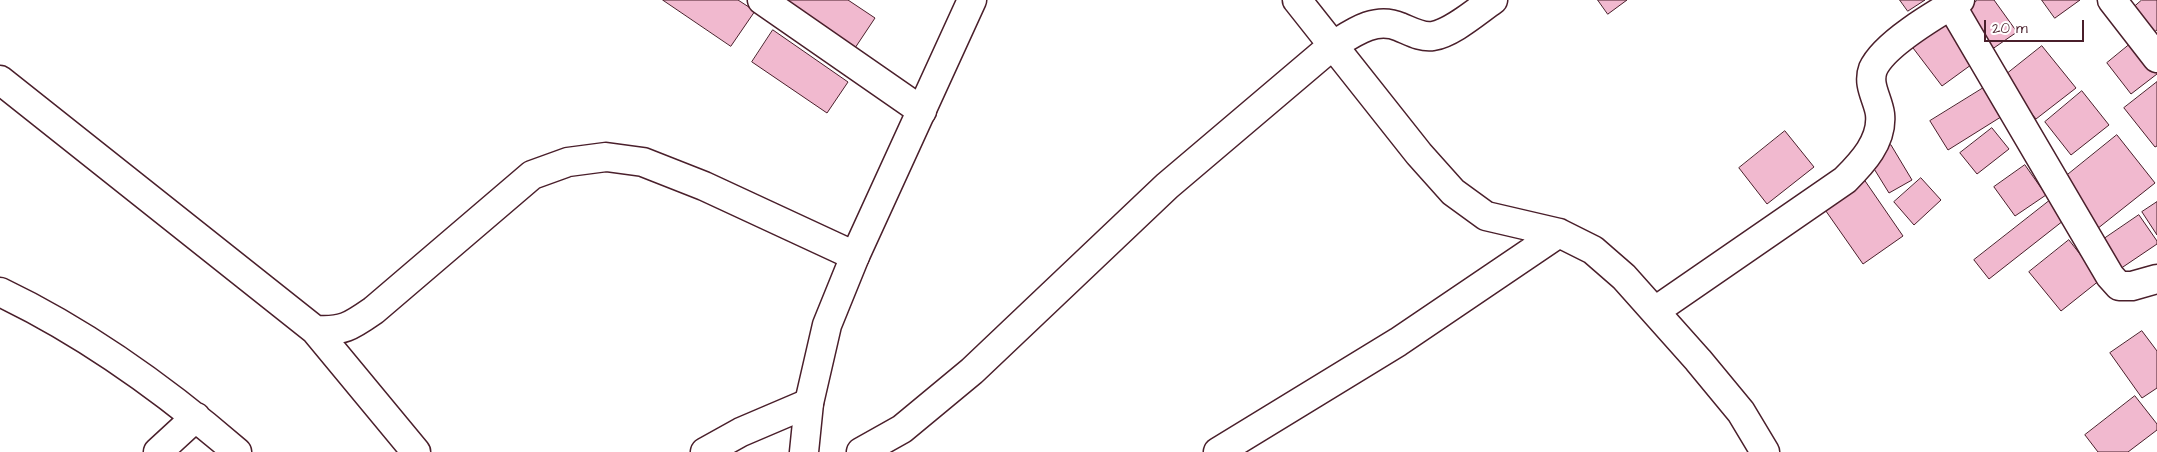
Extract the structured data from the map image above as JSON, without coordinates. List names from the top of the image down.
{
  "scale_bar": "20 m"
}
